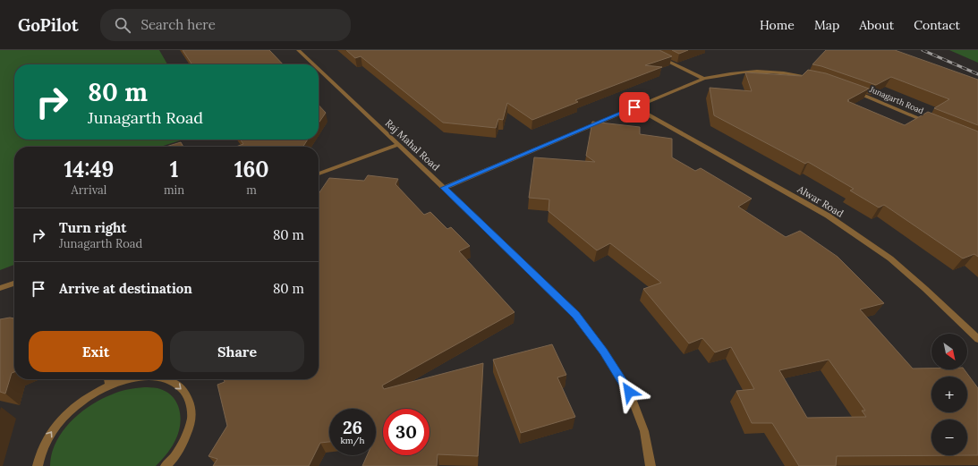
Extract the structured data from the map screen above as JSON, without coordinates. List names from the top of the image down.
{
  "streets": {
    "street": ["Junagarth Road", "Raj Mahal Road", "Alwar Road"]
  },
  "north": "bottom right",
  "page": {
    "header": "GoPilot",
    "search": "Search here",
    "nav": [
      "Home",
      "Map",
      "About",
      "Contact"
    ],
    "turn": ["80 m", "Junagarth Road"],
    "eta": [
      "14:49",
      "Arrival",
      "1",
      "min",
      "160",
      "m"
    ],
    "list": [
      {
        "name": "Turn right",
        "note": "Junagarth Road",
        "value": "80 m"
      },
      {
        "name": "Arrive at destination",
        "value": "80 m"
      }
    ],
    "buttons": ["Exit", "Share"],
    "map_buttons": ["+", "−"],
    "speed": "26 km/h",
    "limit": "30"
  }
}
